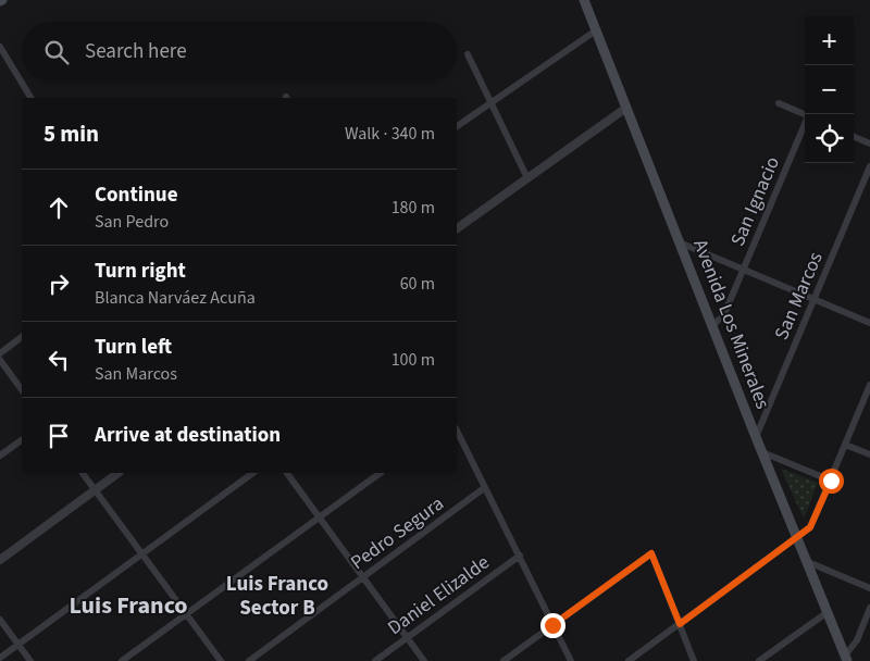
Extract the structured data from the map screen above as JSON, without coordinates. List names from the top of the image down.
{
  "streets": {
    "main road": ["Avenida Los Minerales"],
    "street": [
      "San Ignacio",
      "San Marcos",
      "Pedro Segura",
      "Daniel Elizalde"
    ]
  },
  "crossings": [
    ["San Ignacio", "Avenida Los Minerales"],
    ["San Marcos", "Avenida Los Minerales"]
  ],
  "districts": ["Luis Franco Sector B", "Luis Franco"],
  "page": {
    "map_buttons": ["+", "−"],
    "search": "Search here",
    "heading": ["5 min", "Walk · 340 m"],
    "list": [
      ["Continue", "San Pedro", "180 m"],
      ["Turn right", "Blanca Narváez Acuña", "60 m"],
      ["Turn left", "San Marcos", "100 m"],
      "Arrive at destination"
    ]
  }
}
